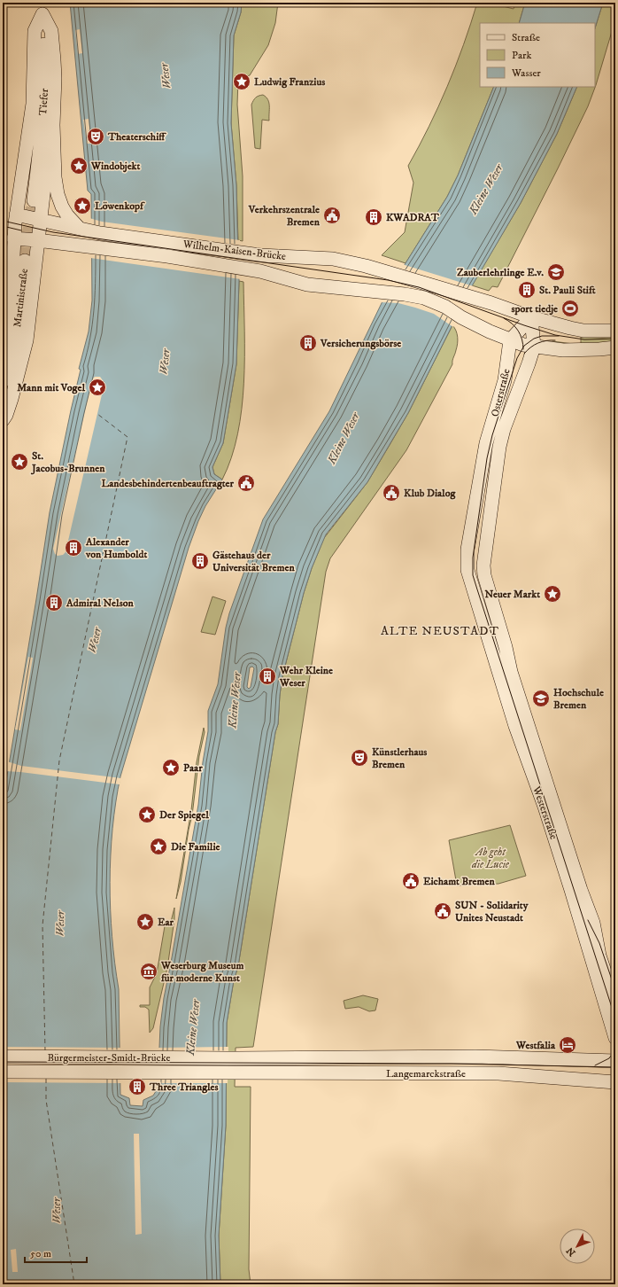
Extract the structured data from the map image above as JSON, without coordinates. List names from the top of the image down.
{
  "streets": {
    "main road": [
      "Tiefer",
      "Wilhelm-Kaisen-Brücke",
      "Martinistraße",
      "Osterstraße",
      "Westerstraße",
      "Bürgermeister-Smidt-Brücke",
      "Langemarckstraße"
    ]
  },
  "crossings": [
    ["Wilhelm-Kaisen-Brücke", "Osterstraße"],
    ["Osterstraße", "Westerstraße"],
    ["Bürgermeister-Smidt-Brücke", "Langemarckstraße"]
  ],
  "districts": ["ALTE NEUSTADT"],
  "water": ["Weser", "Kleine Weser"],
  "parks": ["Ab geht die Lucie"],
  "places": {
    "place": [
      "Ludwig Franzius",
      "Windobjekt",
      "Löwenkopf",
      "Mann mit Vogel",
      "St. Jacobus-Brunnen",
      "Neuer Markt",
      "Paar",
      "Der Spiegel",
      "Die Familie",
      "Ear"
    ],
    "theatre": ["Theaterschiff", "Künstlerhaus Bremen"],
    "public building": [
      "Verkehrszentrale Bremen",
      "Landesbehindertenbeauftragter",
      "Klub Dialog",
      "Eichamt Bremen",
      "SUN - Solidarity Unites Neustadt"
    ],
    "building": [
      "KWADRAT",
      "St. Pauli Stift",
      "Versicherungsbörse",
      "Alexander von Humboldt",
      "Gästehaus der Universität Bremen",
      "Admiral Nelson",
      "Wehr Kleine Weser",
      "Three Triangles"
    ],
    "school or university": ["Zauberlehrlinge E.v.", "Hochschule Bremen"],
    "sports": ["sport tiedje"],
    "museum": ["Weserburg Museum für moderne Kunst"],
    "hotel": ["Westfalia"]
  },
  "legend": ["Straße", "Park", "Wasser"],
  "scale_bar": "50 m",
  "north": "bottom left"
}
